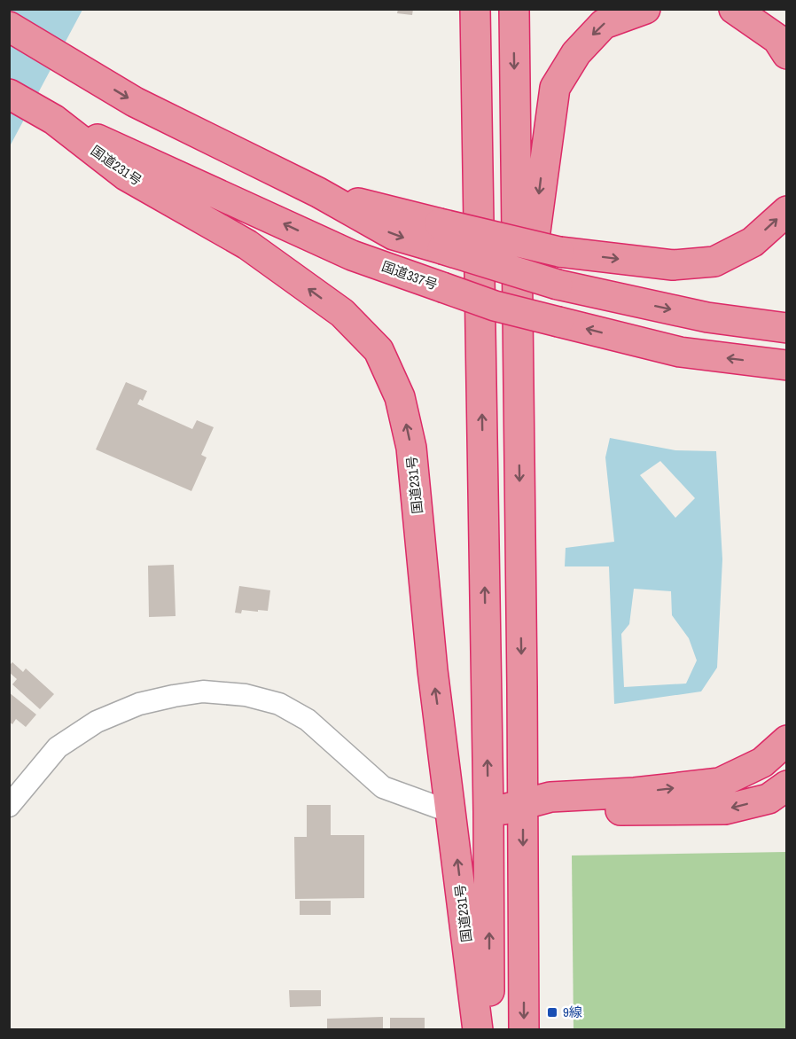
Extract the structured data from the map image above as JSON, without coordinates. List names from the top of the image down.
{
  "streets": {
    "highway": ["国道231号", "国道337号"]
  },
  "crossings": [
    ["国道231号", "国道337号"]
  ],
  "places": {
    "transit": ["9線"]
  }
}
